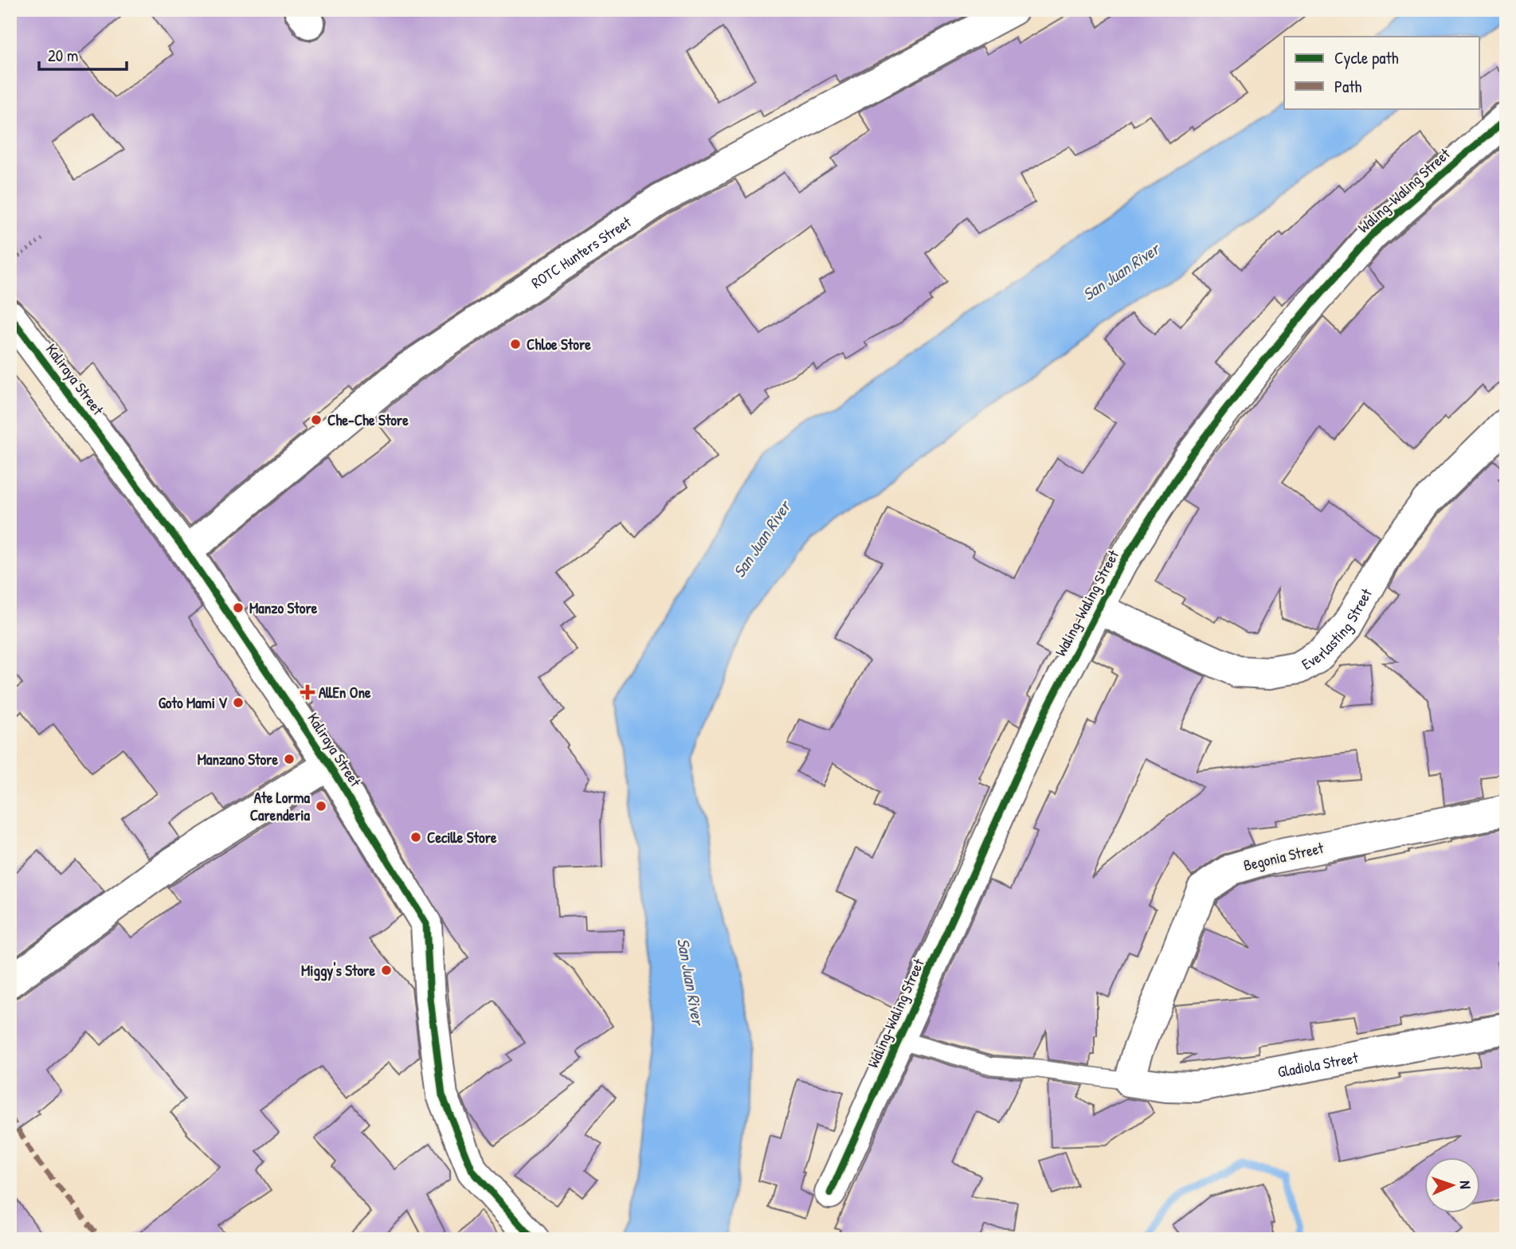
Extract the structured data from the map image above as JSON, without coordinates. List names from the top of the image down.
{
  "streets": {
    "street": [
      "Waling-Waling Street",
      "ROTC Hunters Street",
      "Kaliraya Street",
      "Everlasting Street",
      "Begonia Street",
      "Gladiola Street"
    ]
  },
  "crossings": [
    ["Waling-Waling Street", "Everlasting Street"],
    ["ROTC Hunters Street", "Kaliraya Street"],
    ["Begonia Street", "Gladiola Street"]
  ],
  "water": ["San Juan River"],
  "places": {
    "other": [
      "Chloe Store",
      "Che-Che Store",
      "Manzo Store",
      "Goto Mami V",
      "Manzano Store",
      "Ate Lorma Carenderia",
      "Cecille Store",
      "Miggy's Store"
    ],
    "health": ["AllEn One"]
  },
  "legend": ["Cycle path", "Path"],
  "scale_bar": "20 m",
  "north": "right"
}
